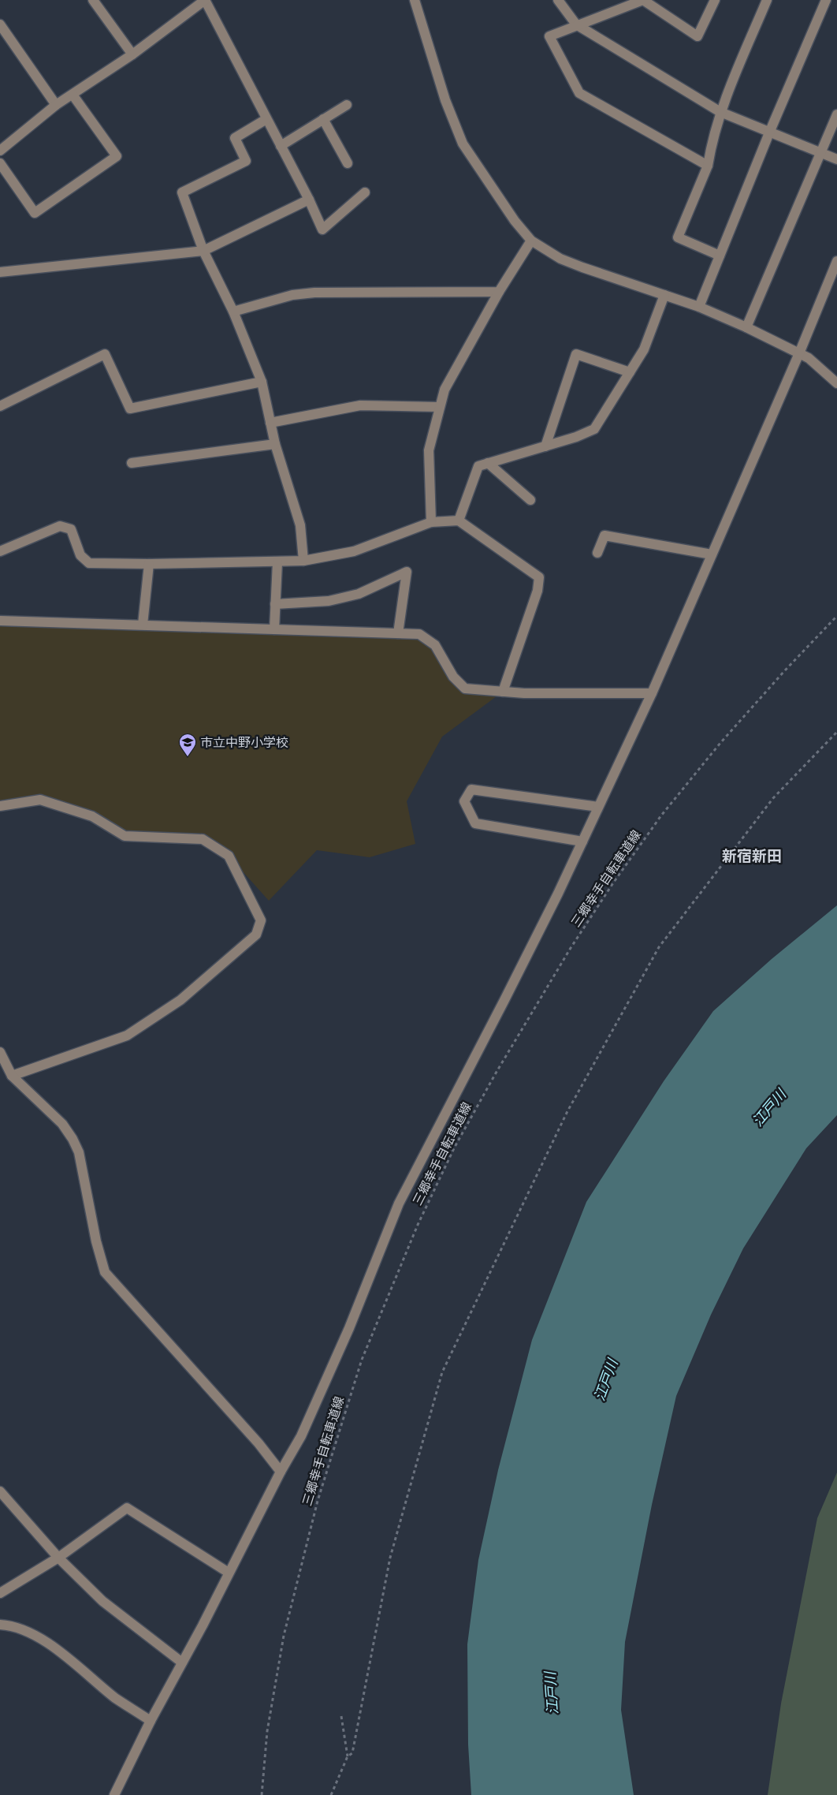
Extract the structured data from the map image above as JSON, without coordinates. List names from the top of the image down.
{
  "streets": {
    "path": ["三郷幸手自転車道線"]
  },
  "districts": ["新宿新田"],
  "water": ["江戸川"],
  "places": {
    "school or university": ["市立中野小学校"]
  }
}
